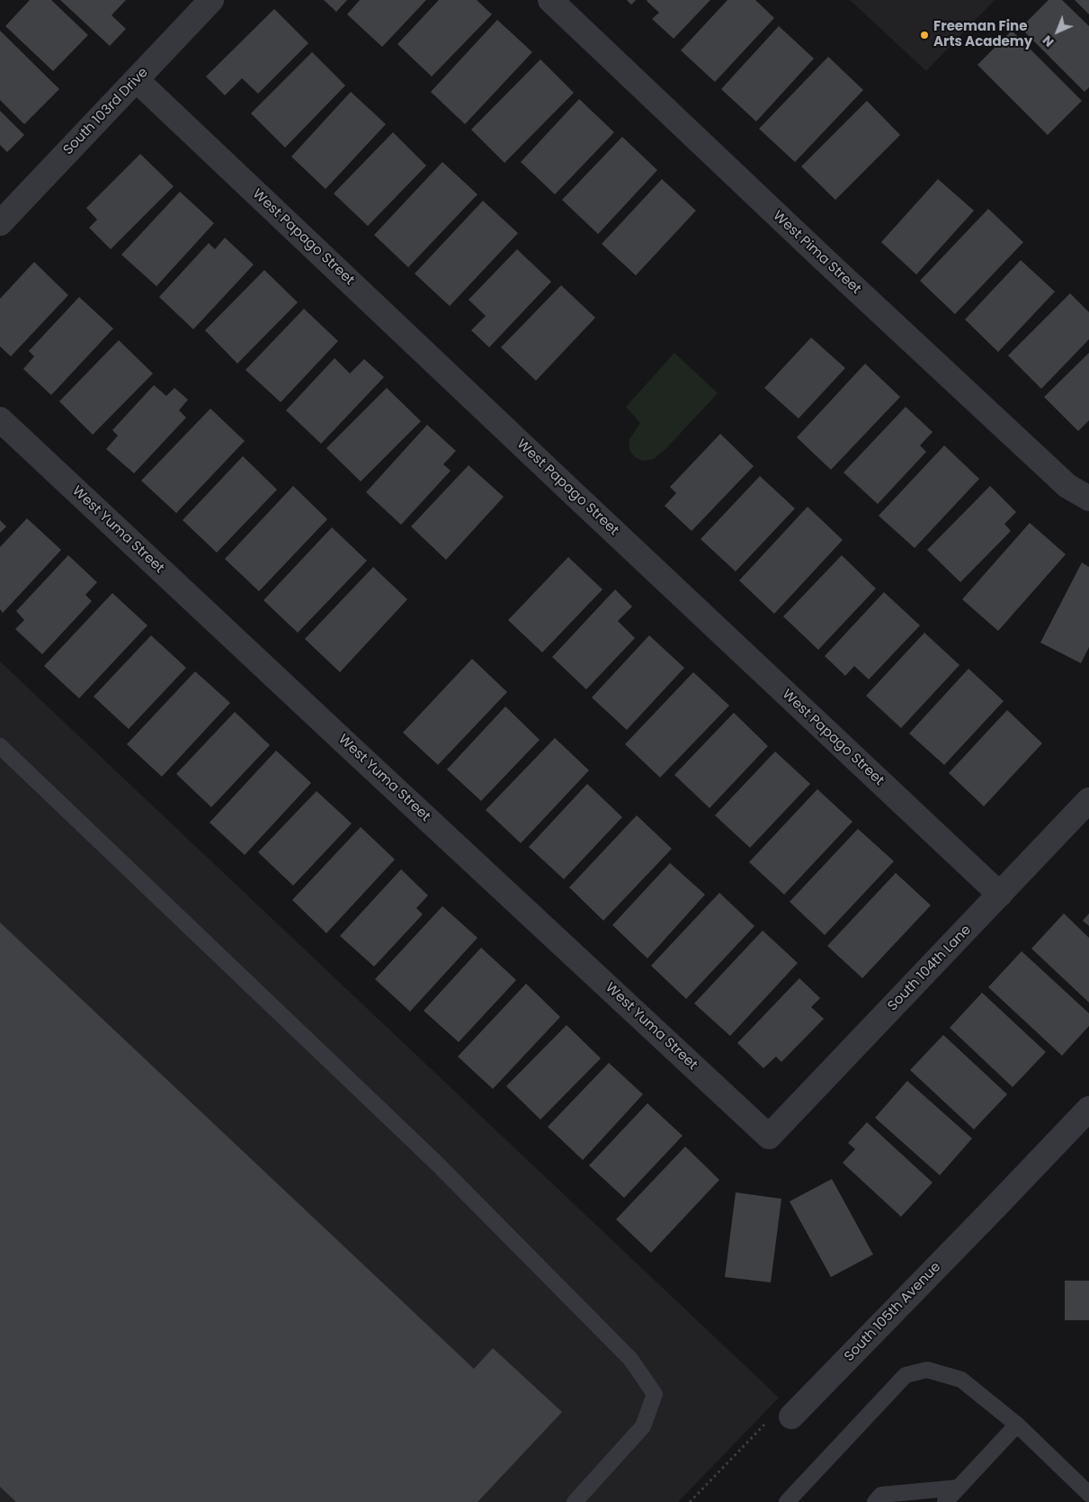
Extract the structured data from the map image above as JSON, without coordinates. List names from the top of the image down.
{
  "streets": {
    "street": [
      "South 103rd Drive",
      "West Papago Street",
      "West Pima Street",
      "West Yuma Street",
      "South 104th Lane",
      "South 105th Avenue"
    ]
  },
  "crossings": [
    ["South 103rd Drive", "West Papago Street"],
    ["West Papago Street", "South 104th Lane"],
    ["West Yuma Street", "South 104th Lane"]
  ],
  "places": ["Freeman Fine Arts Academy"],
  "north": "bottom left"
}
